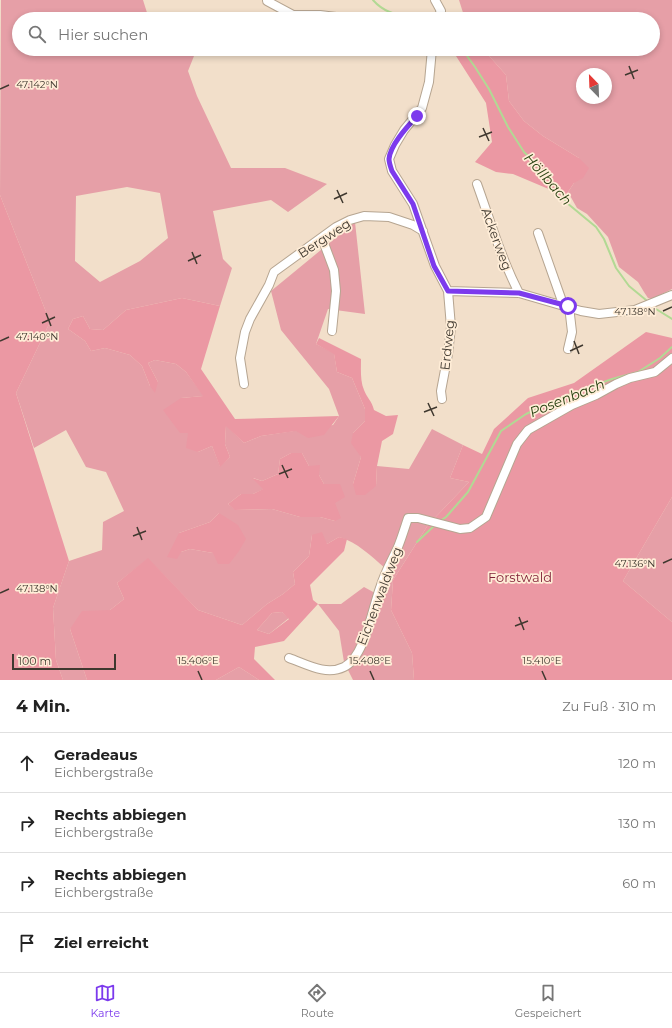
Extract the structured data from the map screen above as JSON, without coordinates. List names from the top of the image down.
{
  "streets": {
    "street": [
      "Bergweg",
      "Ackerweg",
      "Erdweg",
      "Eichenwaldweg"
    ]
  },
  "water": ["Höllbach", "Posenbach"],
  "parks": ["Forstwald"],
  "scale_bar": "100 m",
  "north": "top left",
  "page": {
    "search": "Hier suchen",
    "scale": "100 m",
    "heading": ["4 Min.", "Zu Fuß · 310 m"],
    "list": [
      ["Geradeaus", "Eichbergstraße", "120 m"],
      ["Rechts abbiegen", "Eichbergstraße", "130 m"],
      ["Rechts abbiegen", "Eichbergstraße", "60 m"],
      "Ziel erreicht"
    ],
    "nav": ["Karte", "Route", "Gespeichert"]
  },
  "coordinates": [
    "47.142°N",
    "47.138°N",
    "47.140°N",
    "47.136°N",
    "15.406°E",
    "15.408°E",
    "15.410°E"
  ]
}
